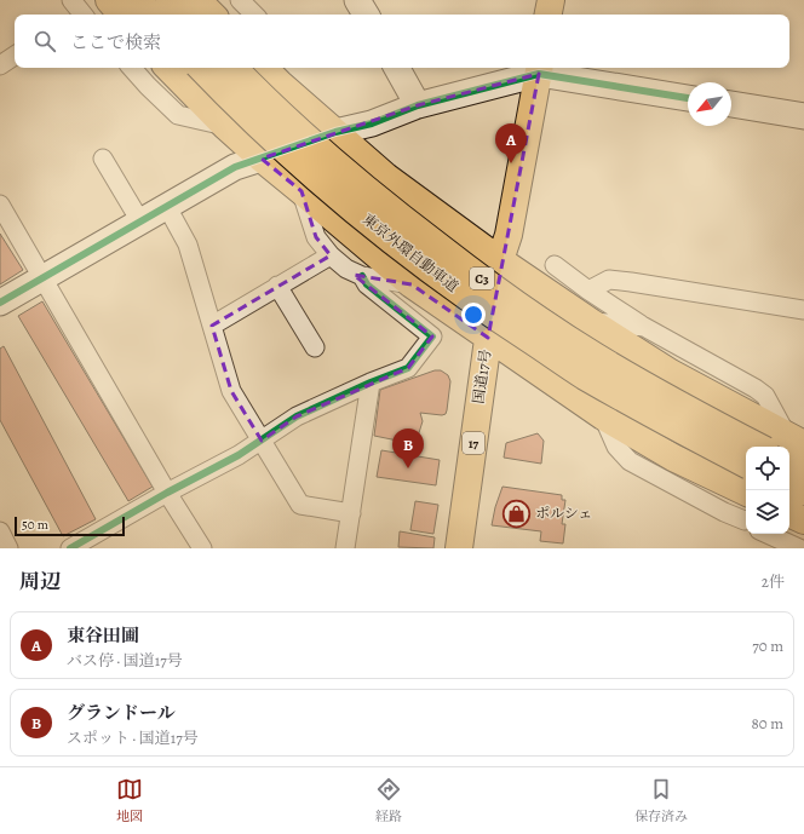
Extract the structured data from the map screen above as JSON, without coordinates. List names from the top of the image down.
{
  "streets": {
    "highway": [
      "東京外環自動車道",
      "C3",
      "国道17号",
      "17"
    ]
  },
  "places": {
    "shop": ["ポルシェ"]
  },
  "scale_bar": "50 m",
  "north": "bottom left",
  "page": {
    "search": "ここで検索",
    "pins": ["A", "B"],
    "scale": "50 m",
    "heading": ["周辺", "2件"],
    "list": [
      {
        "mark": "A",
        "name": "東谷田圃",
        "note": "バス停 · 国道17号",
        "value": "70 m"
      },
      {
        "mark": "B",
        "name": "グランドール",
        "note": "スポット · 国道17号",
        "value": "80 m"
      }
    ],
    "nav": ["地図", "経路", "保存済み"]
  }
}
